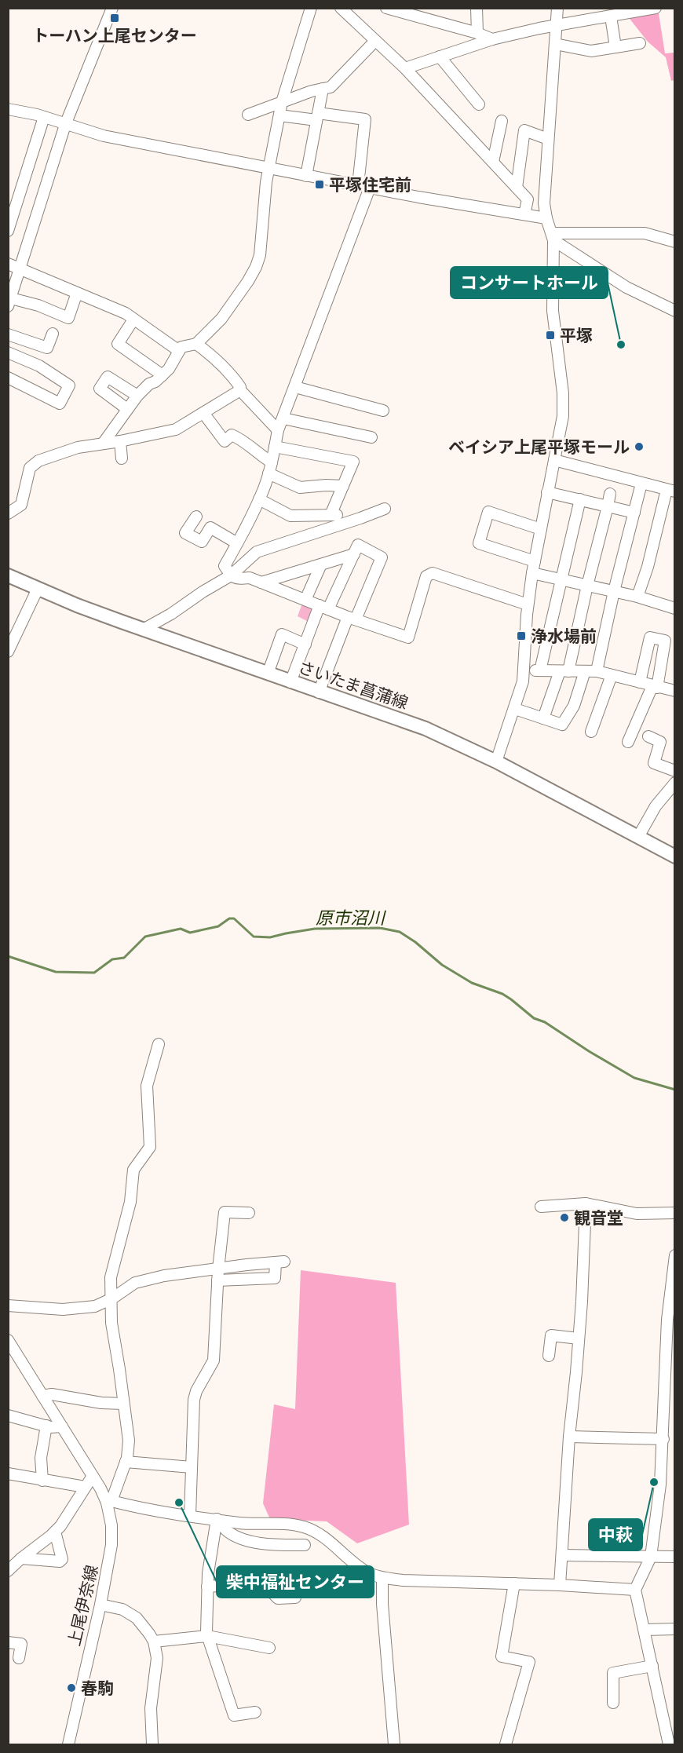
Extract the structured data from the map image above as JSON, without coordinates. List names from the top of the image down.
{
  "streets": {
    "main road": ["さいたま菖蒲線"],
    "street": ["上尾伊奈線"]
  },
  "water": ["原市沼川"],
  "places": {
    "transit": [
      "トーハン上尾センター",
      "平塚住宅前",
      "平塚",
      "浄水場前"
    ],
    "other": [
      "コンサートホール",
      "ベイシア上尾平塚モール",
      "観音堂",
      "中萩",
      "柴中福祉センター",
      "春駒"
    ]
  }
}
